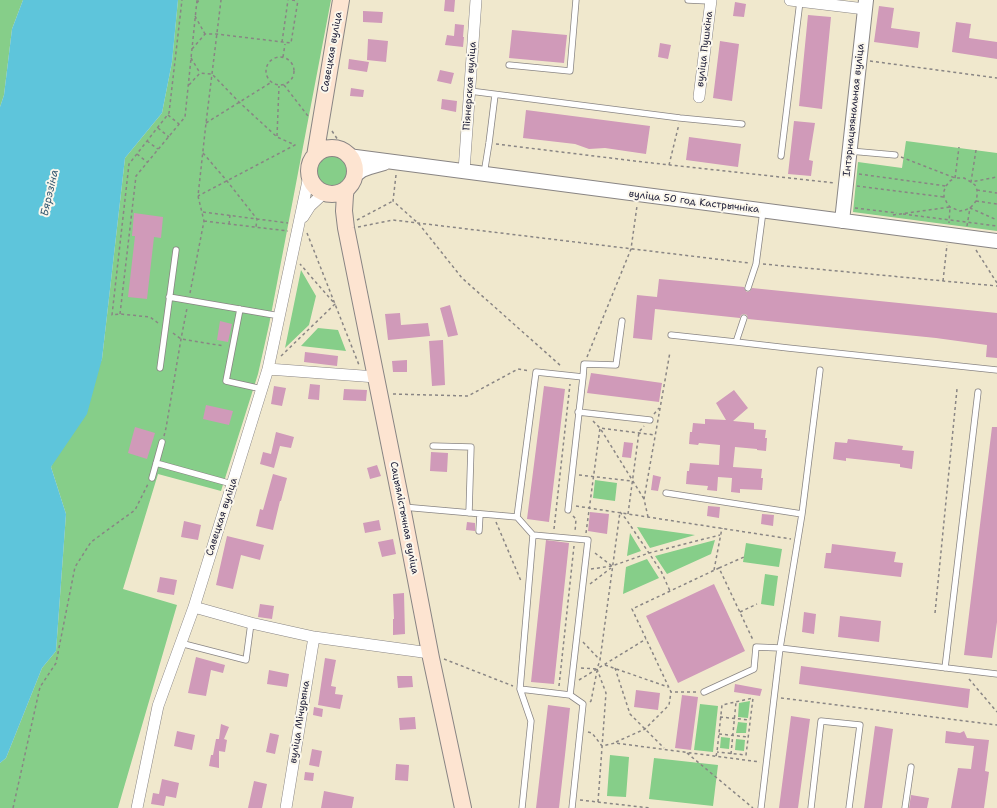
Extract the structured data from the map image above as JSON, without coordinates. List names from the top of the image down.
{
  "streets": {
    "main road": ["Савецкая вуліца", "Сацыялістычная вуліца"],
    "street": [
      "вуліца Пушкіна",
      "Піянерская вуліца",
      "Інтэрнацыянальная вуліца",
      "вуліца 50 год Кастрычніка",
      "вуліца Мічурына"
    ]
  },
  "crossings": [
    ["Савецкая вуліца", "вуліца 50 год Кастрычніка"],
    ["Савецкая вуліца", "Сацыялістычная вуліца"],
    ["Піянерская вуліца", "вуліца 50 год Кастрычніка"],
    ["Інтэрнацыянальная вуліца", "вуліца 50 год Кастрычніка"],
    ["вуліца 50 год Кастрычніка", "Сацыялістычная вуліца"]
  ],
  "water": ["Бярэзіна"]
}
